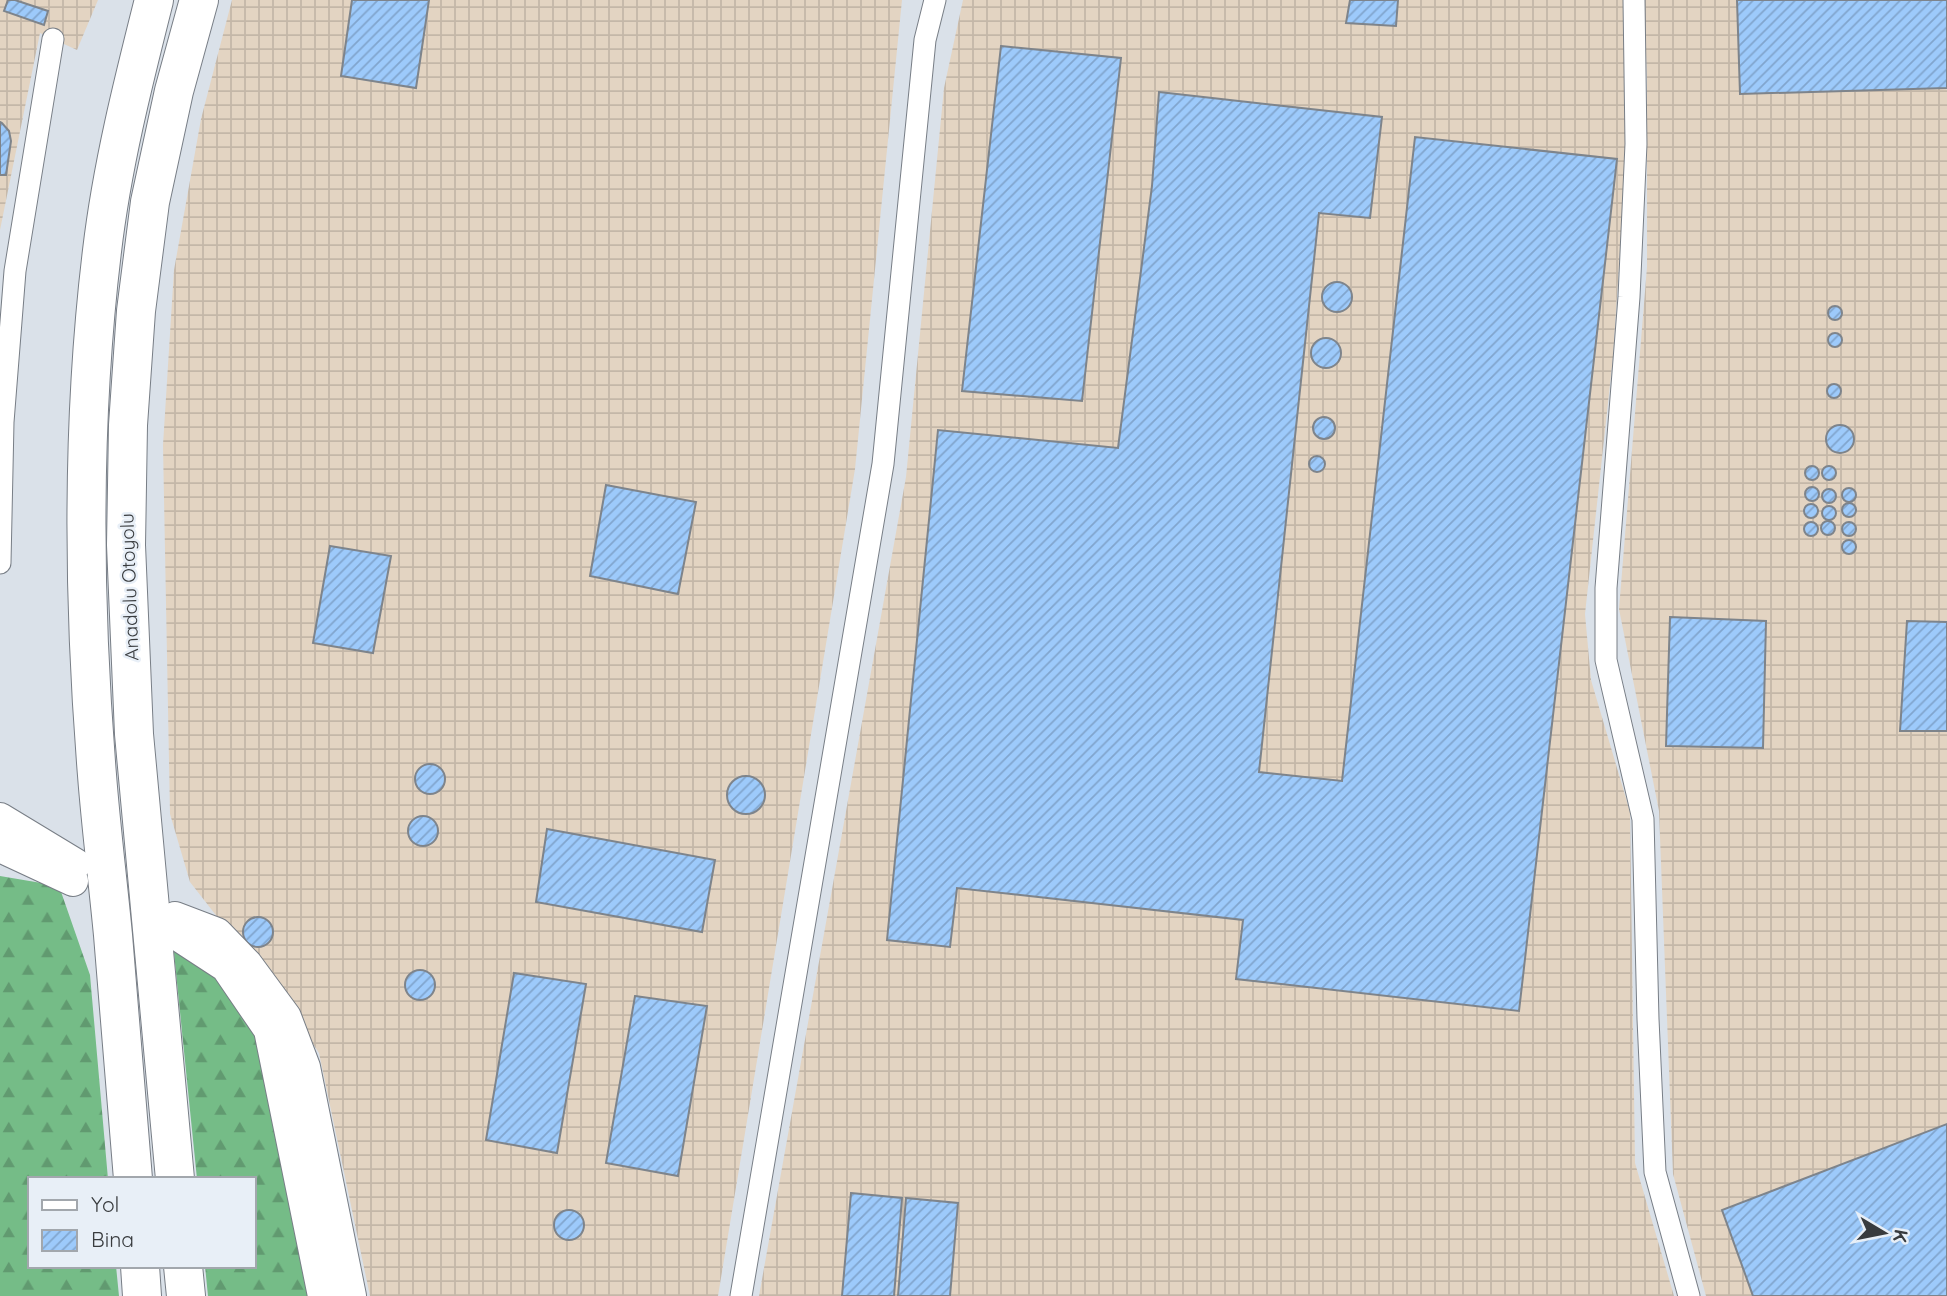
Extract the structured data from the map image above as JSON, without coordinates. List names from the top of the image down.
{
  "streets": {
    "highway": ["Anadolu Otoyolu"]
  },
  "legend": ["Yol", "Bina"],
  "north": "right"
}
